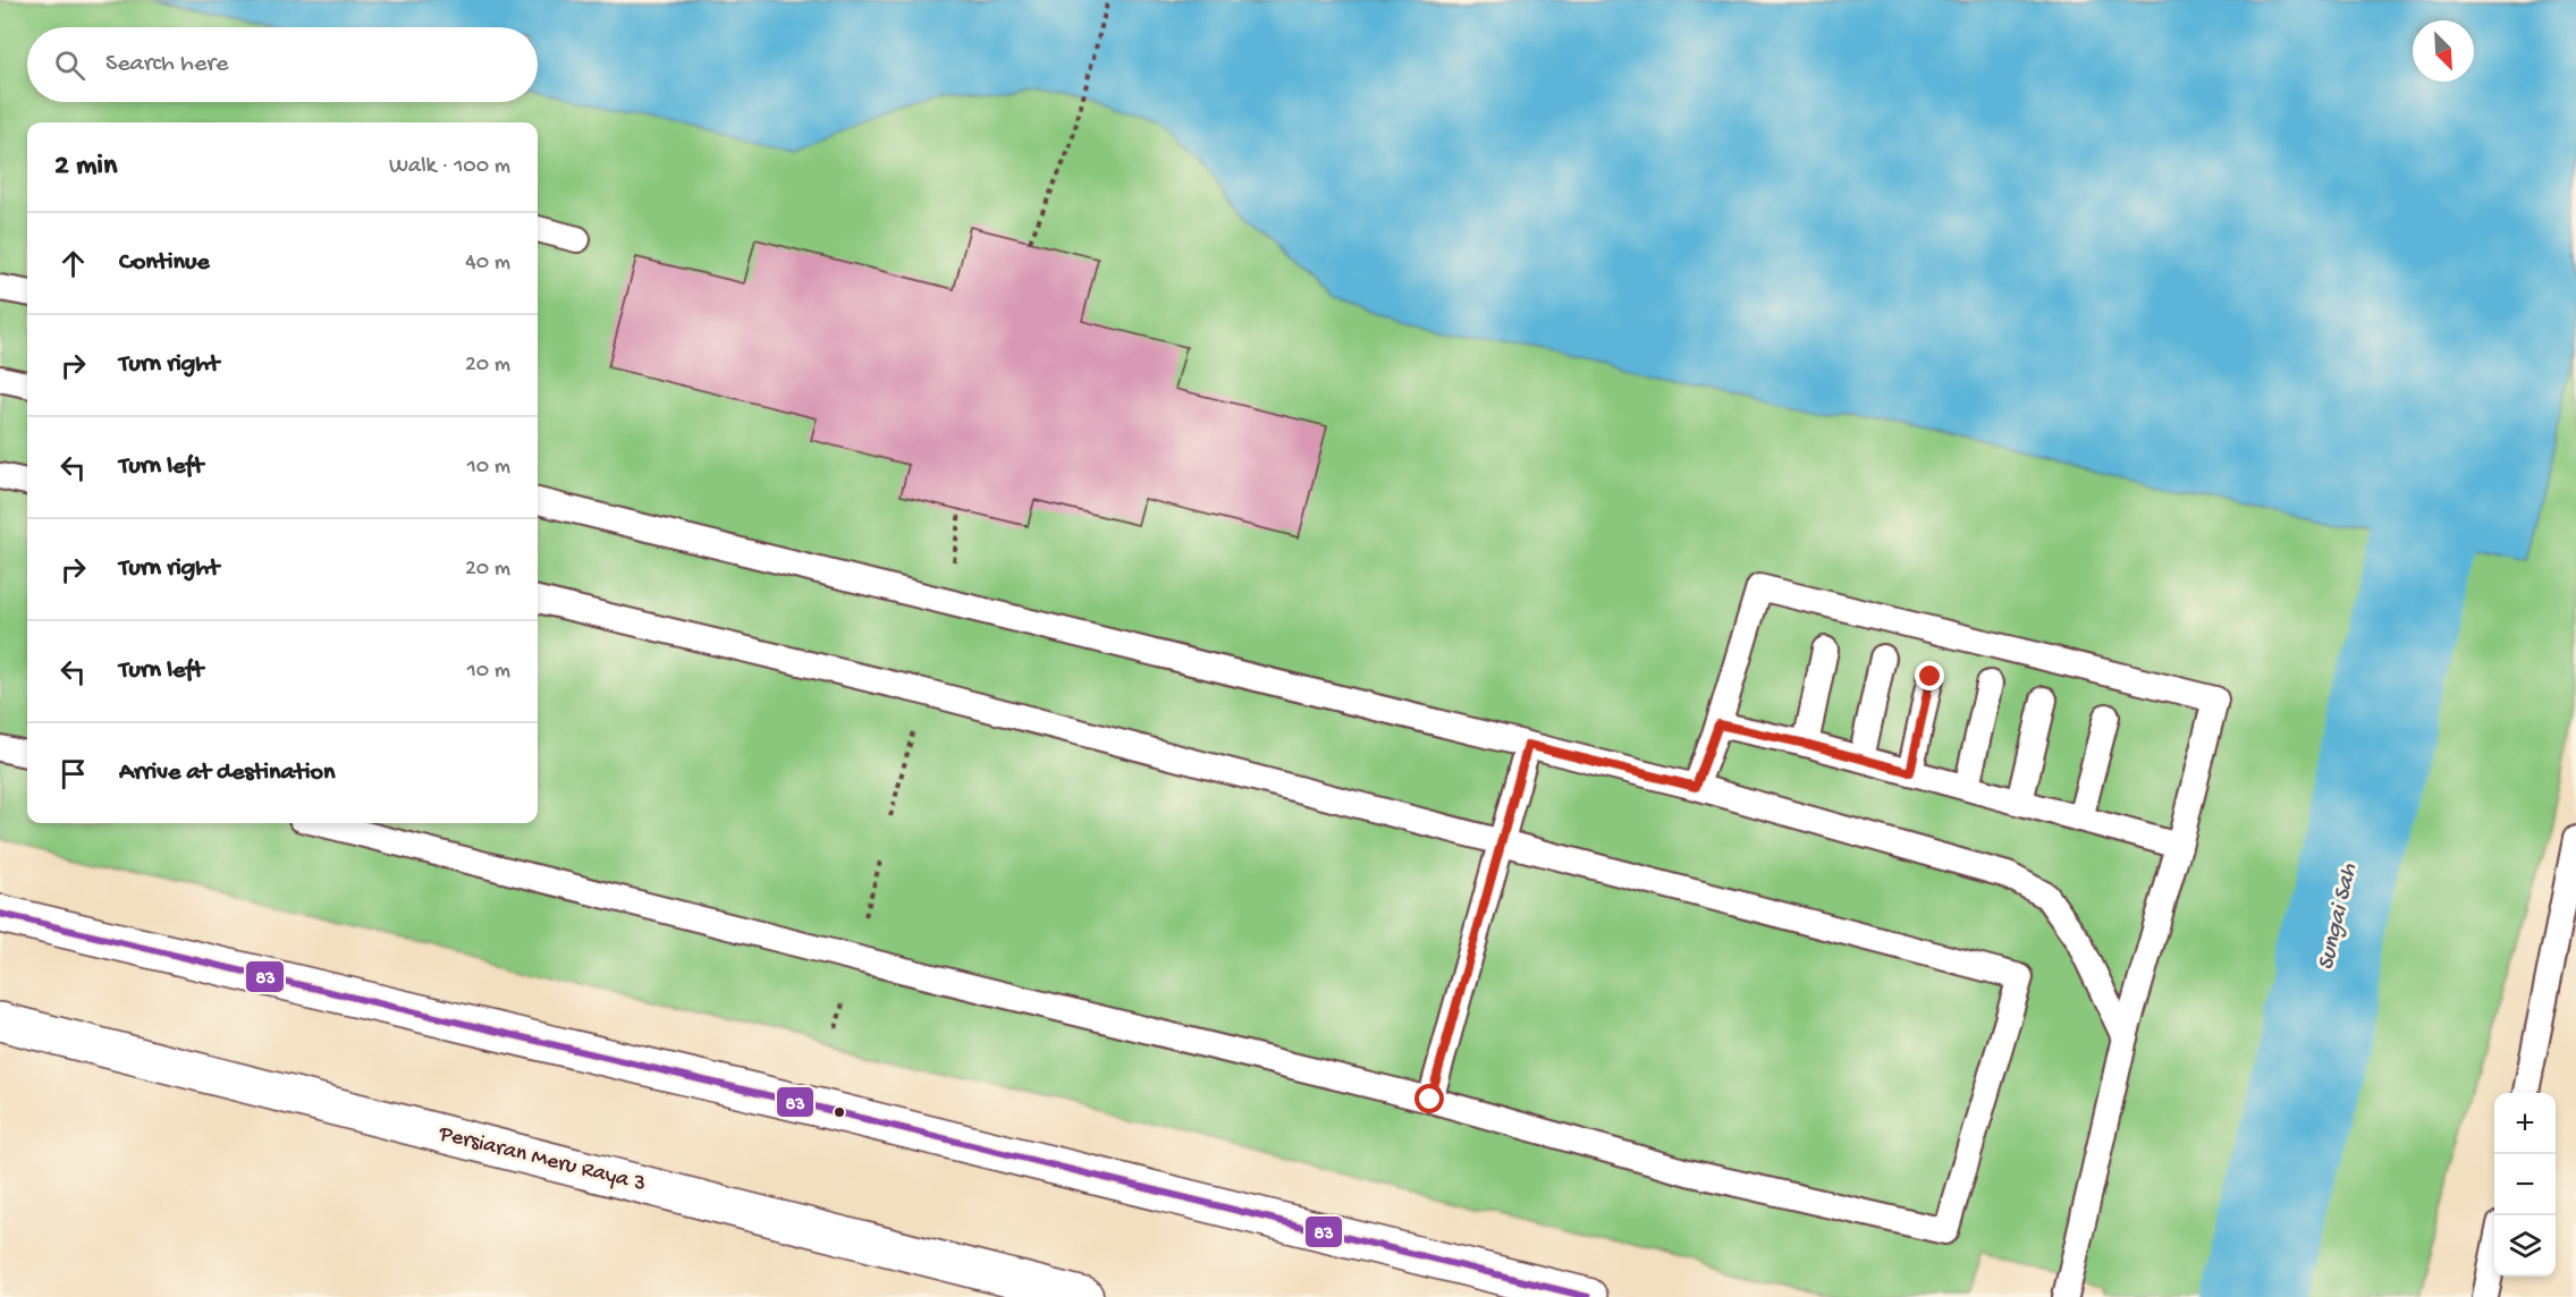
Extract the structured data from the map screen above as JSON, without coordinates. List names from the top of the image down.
{
  "streets": {
    "street": ["Persiaran Meru Raya 3"]
  },
  "water": ["Sungai Sah"],
  "lines": ["transit line 83"],
  "north": "bottom right",
  "page": {
    "search": "Search here",
    "heading": ["2 min", "Walk · 100 m"],
    "list": [
      ["Continue", "40 m"],
      ["Turn right", "20 m"],
      ["Turn left", "10 m"],
      ["Turn right", "20 m"],
      ["Turn left", "10 m"],
      "Arrive at destination"
    ],
    "map_buttons": ["+", "−"]
  }
}
